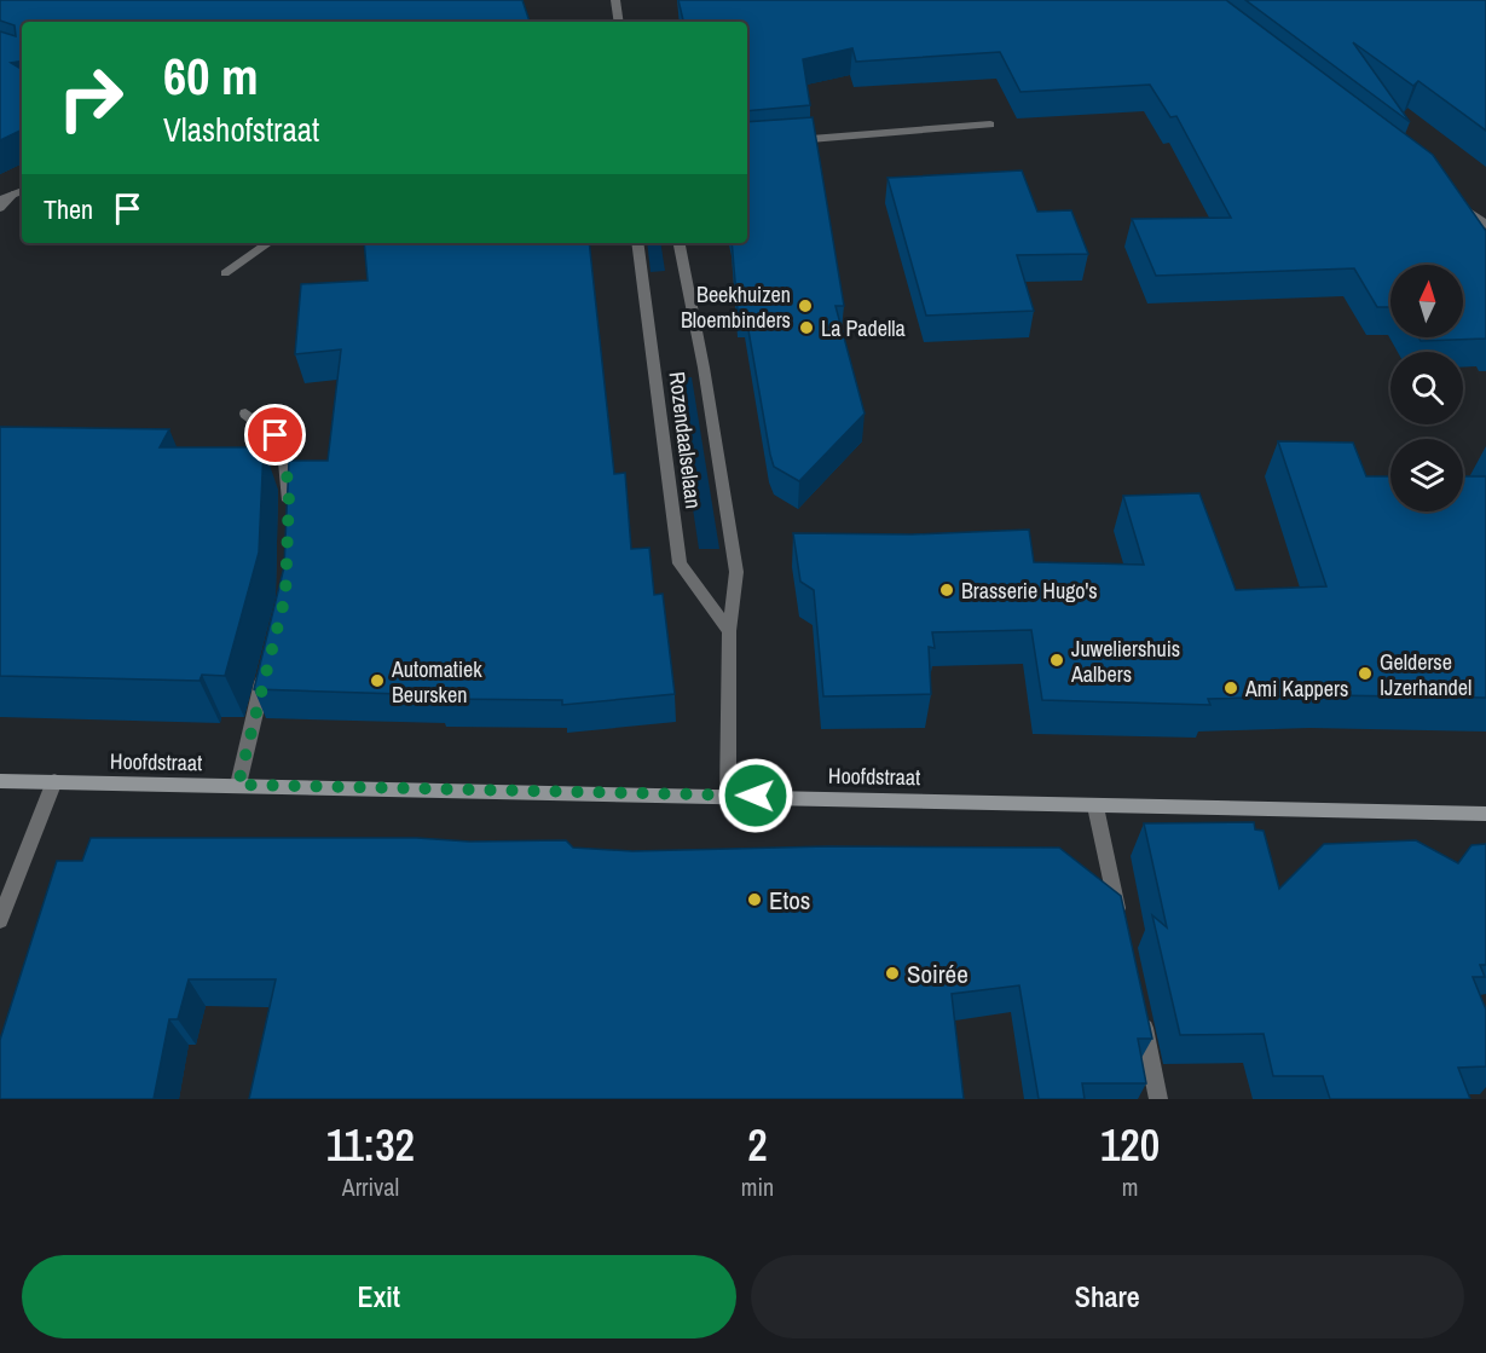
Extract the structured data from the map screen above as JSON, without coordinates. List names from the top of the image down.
{
  "streets": {
    "main road": ["Hoofdstraat"],
    "street": ["Rozendaalselaan"]
  },
  "crossings": [
    ["Rozendaalselaan", "Hoofdstraat"]
  ],
  "places": [
    "Beekhuizen Bloembinders",
    "La Padella",
    "Brasserie Hugo's",
    "Juweliershuis Aalbers",
    "Gelderse IJzerhandel",
    "Automatiek Beursken",
    "Ami Kappers",
    "Etos",
    "Soirée"
  ],
  "north": "top",
  "page": {
    "turn": ["60 m", "Vlashofstraat"],
    "then": "Then",
    "eta": [
      "11:32",
      "Arrival",
      "2",
      "min",
      "120",
      "m"
    ],
    "buttons": ["Exit", "Share"]
  }
}
